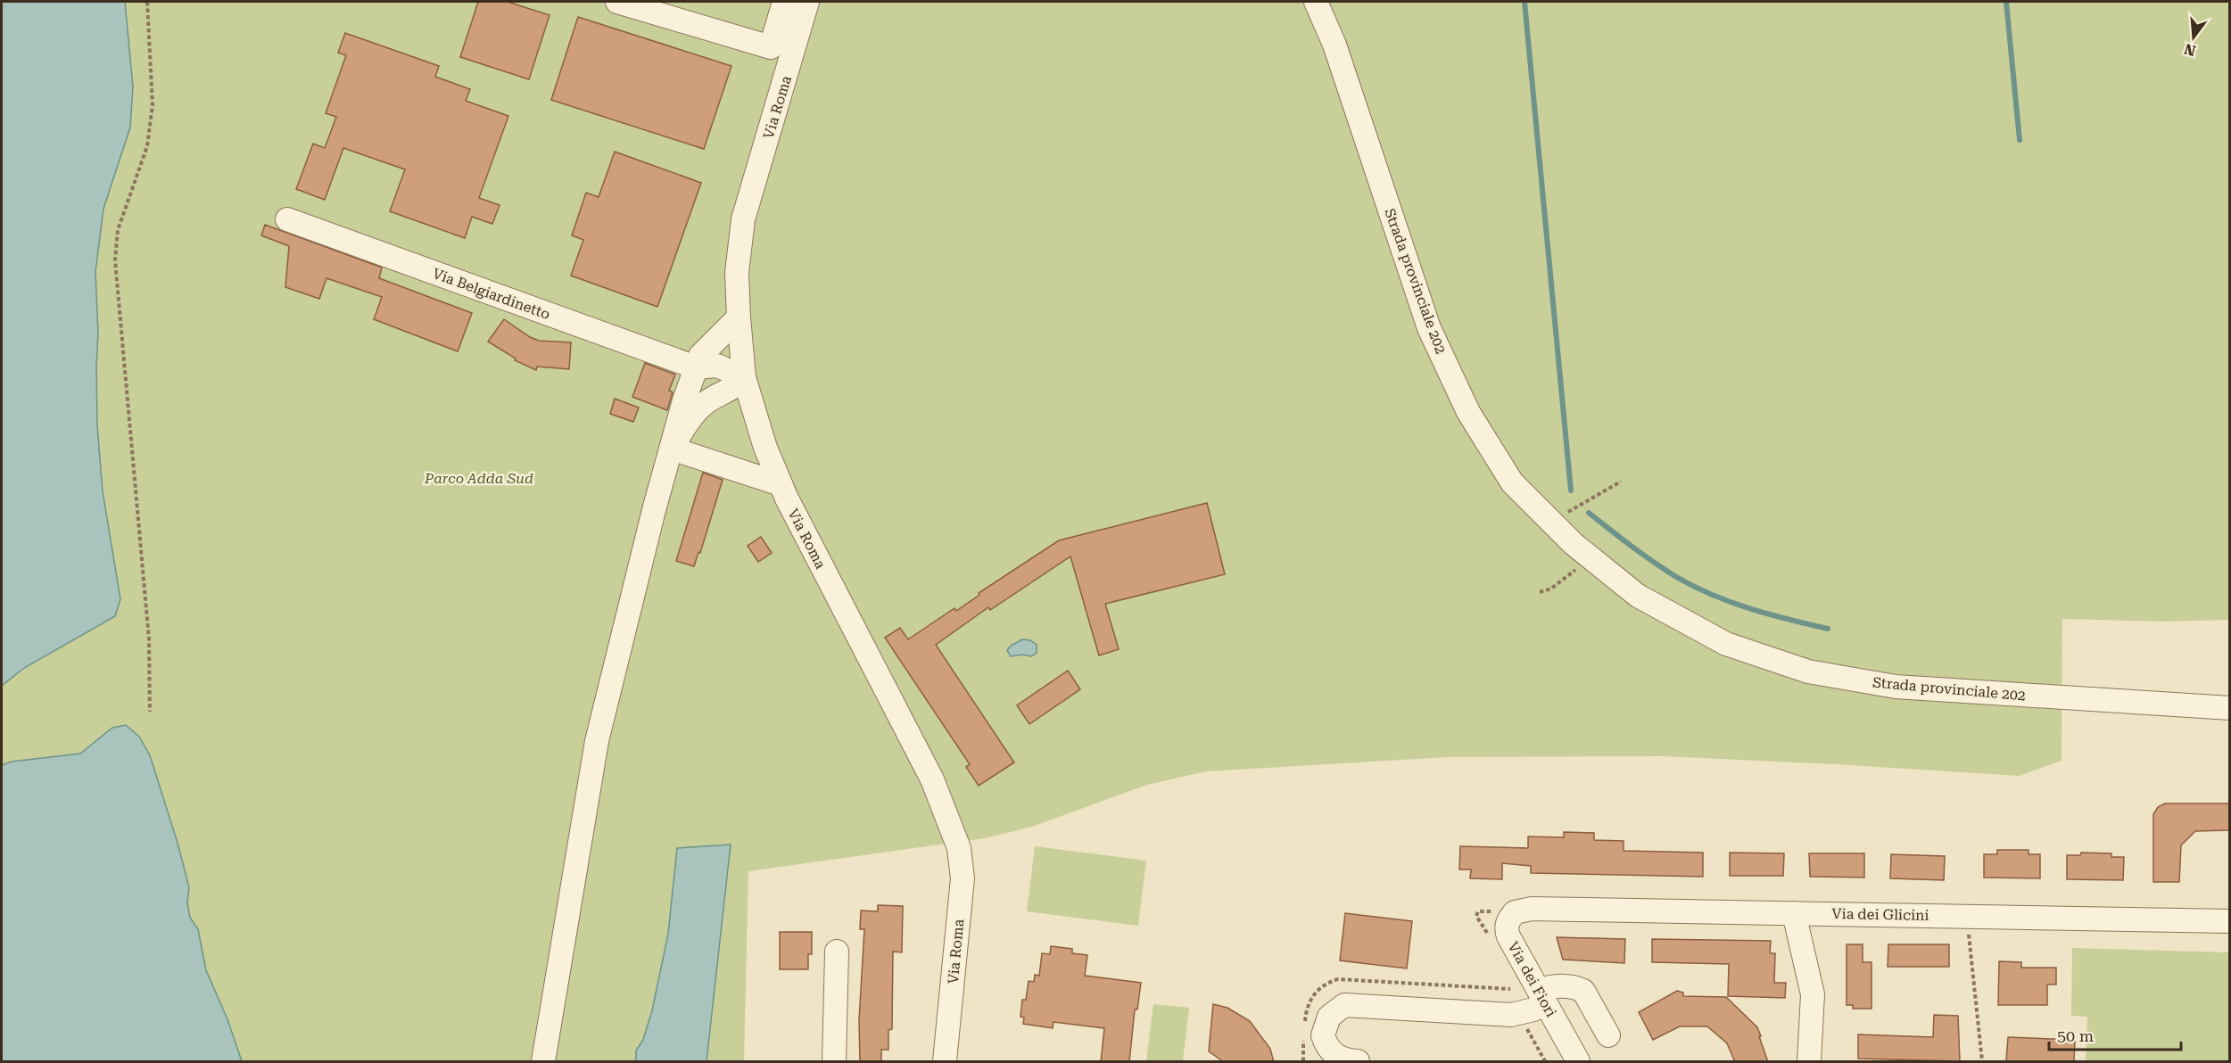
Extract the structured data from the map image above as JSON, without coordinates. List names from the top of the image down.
{
  "streets": {
    "street": [
      "Via Roma",
      "Strada provinciale 202",
      "Via Belgiardinetto",
      "Via dei Glicini",
      "Via dei Fiori"
    ]
  },
  "crossings": [
    ["Via dei Glicini", "Via dei Fiori"]
  ],
  "parks": ["Parco Adda Sud"],
  "scale_bar": "50 m",
  "north": "bottom"
}
